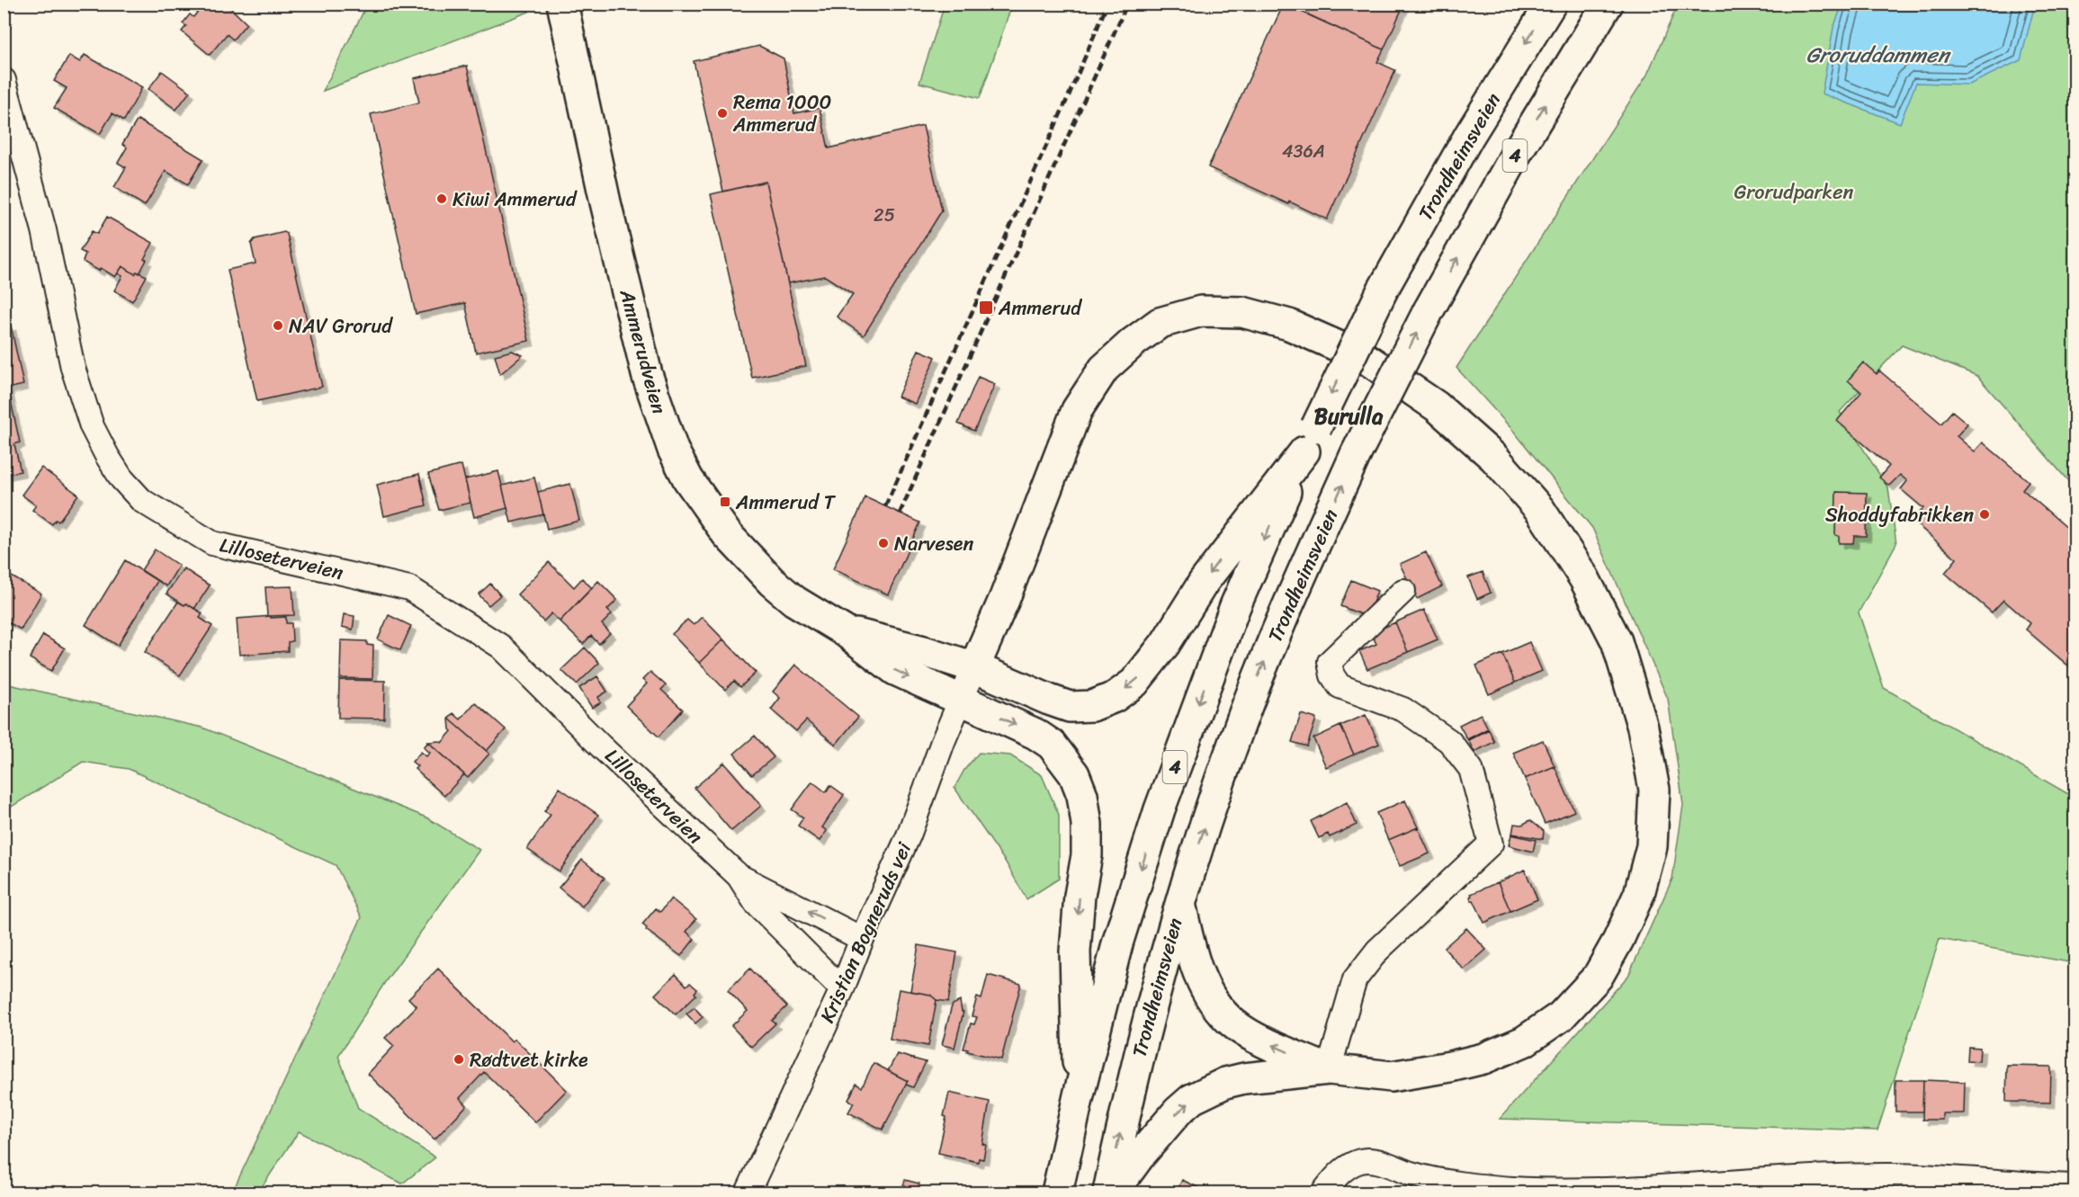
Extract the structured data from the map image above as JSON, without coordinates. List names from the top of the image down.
{
  "streets": {
    "main road": ["4", "Trondheimsveien", "Ammerudveien"],
    "street": ["Lilloseterveien", "Kristian Bogneruds vei"]
  },
  "crossings": [
    ["Trondheimsveien", "Ammerudveien"],
    ["Ammerudveien", "Kristian Bogneruds vei"],
    ["Lilloseterveien", "Kristian Bogneruds vei"]
  ],
  "districts": ["Burulla"],
  "water": ["Groruddammen"],
  "parks": ["Grorudparken"],
  "places": {
    "other": [
      "Rema 1000 Ammerud",
      "Kiwi Ammerud",
      "NAV Grorud",
      "Shoddyfabrikken",
      "Narvesen",
      "Rødtvet kirke"
    ],
    "transit": ["Ammerud", "Ammerud T"]
  },
  "house_numbers": ["436A", "25"]
}
